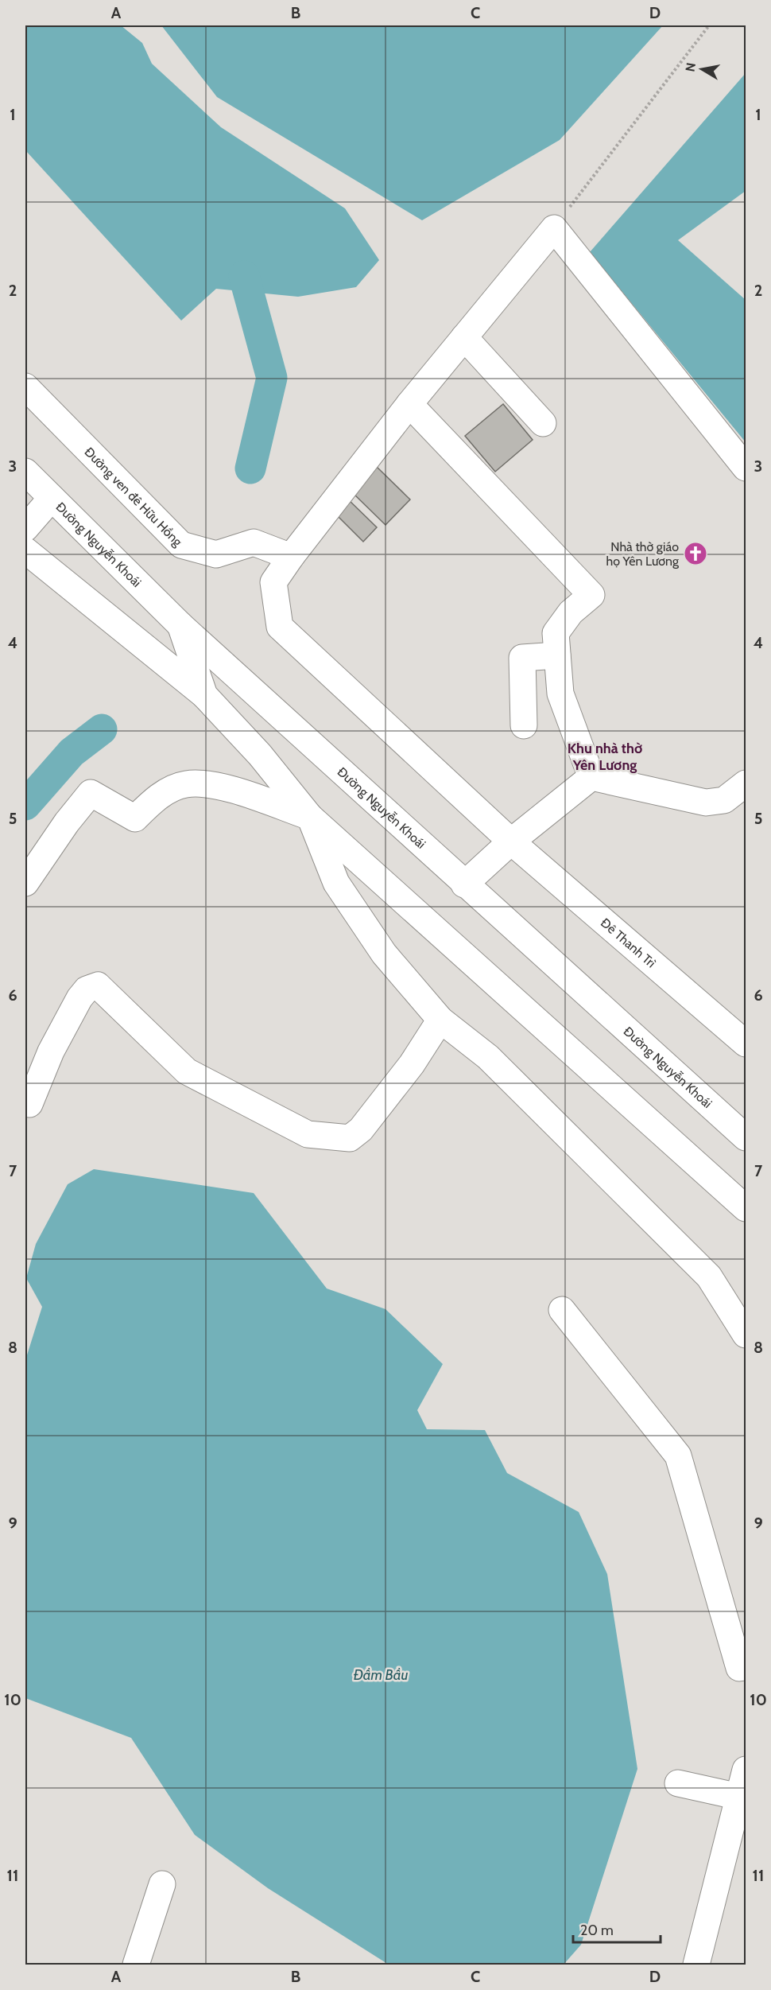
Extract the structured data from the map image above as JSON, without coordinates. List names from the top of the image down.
{
  "streets": {
    "street": ["Đường ven đê Hữu Hồng", "Đường Nguyễn Khoái", "Đê Thanh Trì"]
  },
  "crossings": [
    ["Đường ven đê Hữu Hồng", "Đê Thanh Trì"]
  ],
  "districts": ["Khu nhà thờ Yên Lương"],
  "water": ["Đầm Bầu"],
  "places": {
    "church": ["Nhà thờ giáo họ Yên Lương"]
  },
  "scale_bar": "20 m",
  "north": "left",
  "grid": {
    "columns": [
      "A",
      "B",
      "C",
      "D"
    ],
    "rows": [
      "1",
      "2",
      "3",
      "4",
      "5",
      "6",
      "7",
      "8",
      "9",
      "10",
      "11"
    ]
  }
}
